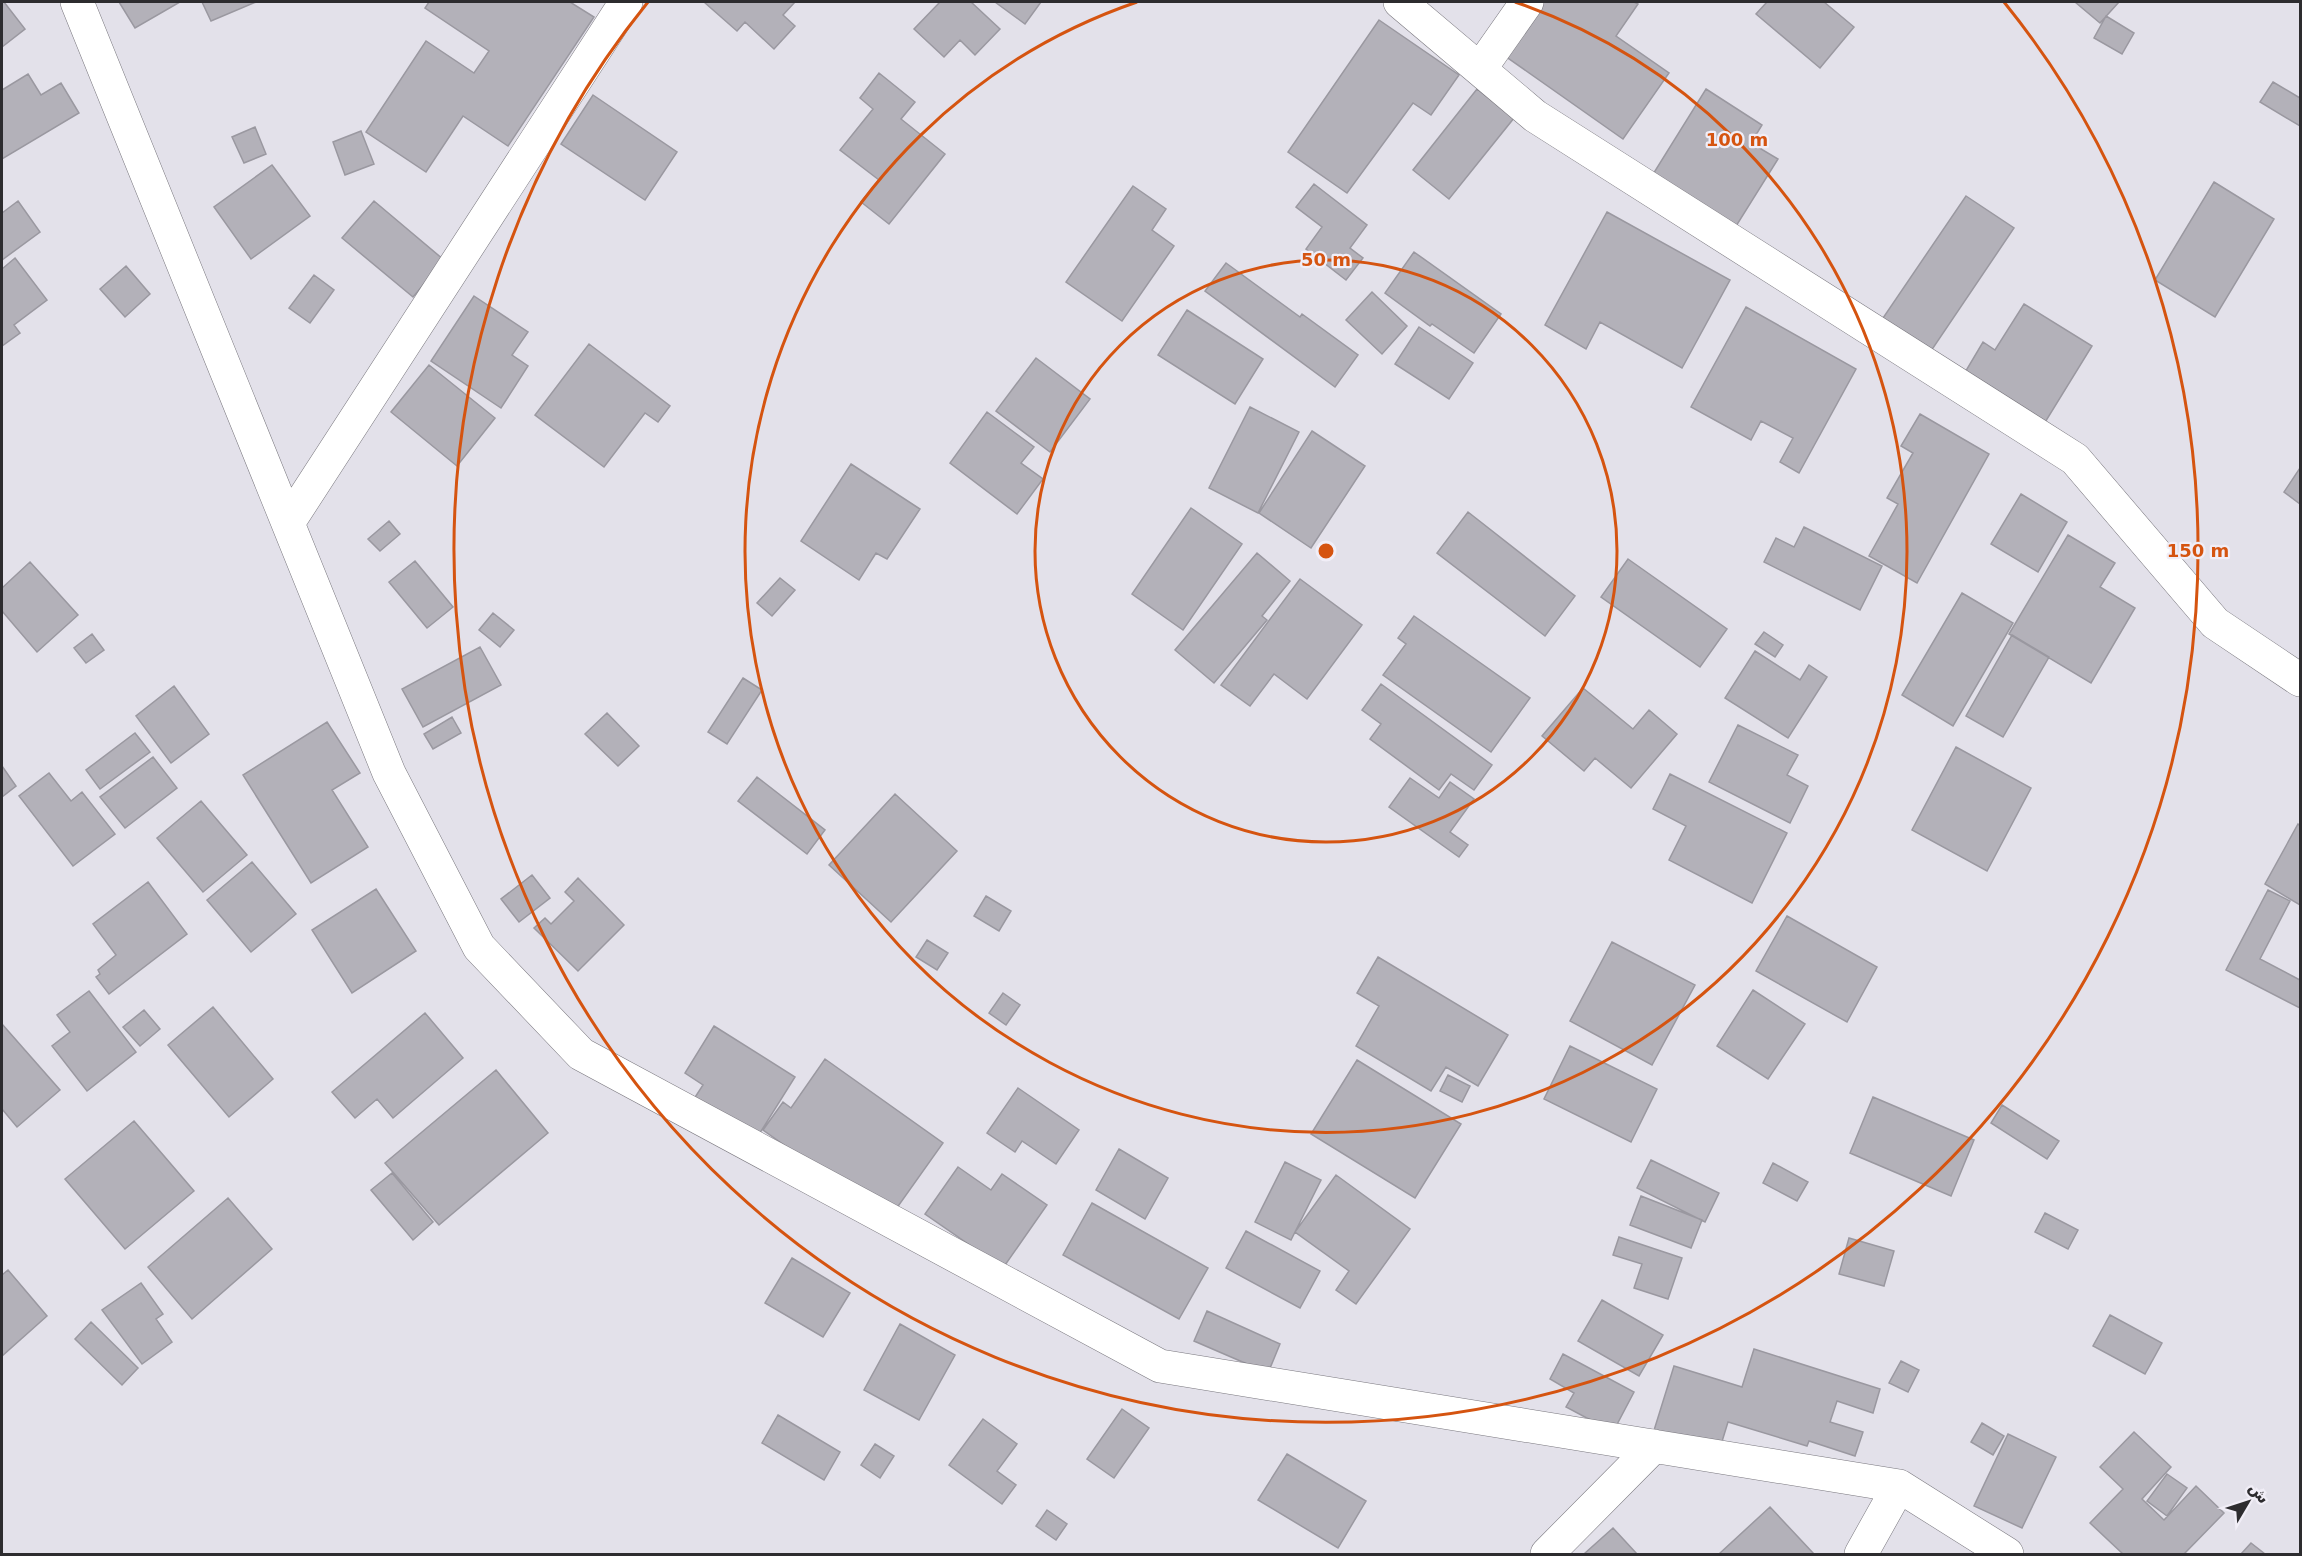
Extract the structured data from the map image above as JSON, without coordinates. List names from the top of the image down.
{
  "north": "top right",
  "rings": ["100 m", "50 m", "150 m"]
}
